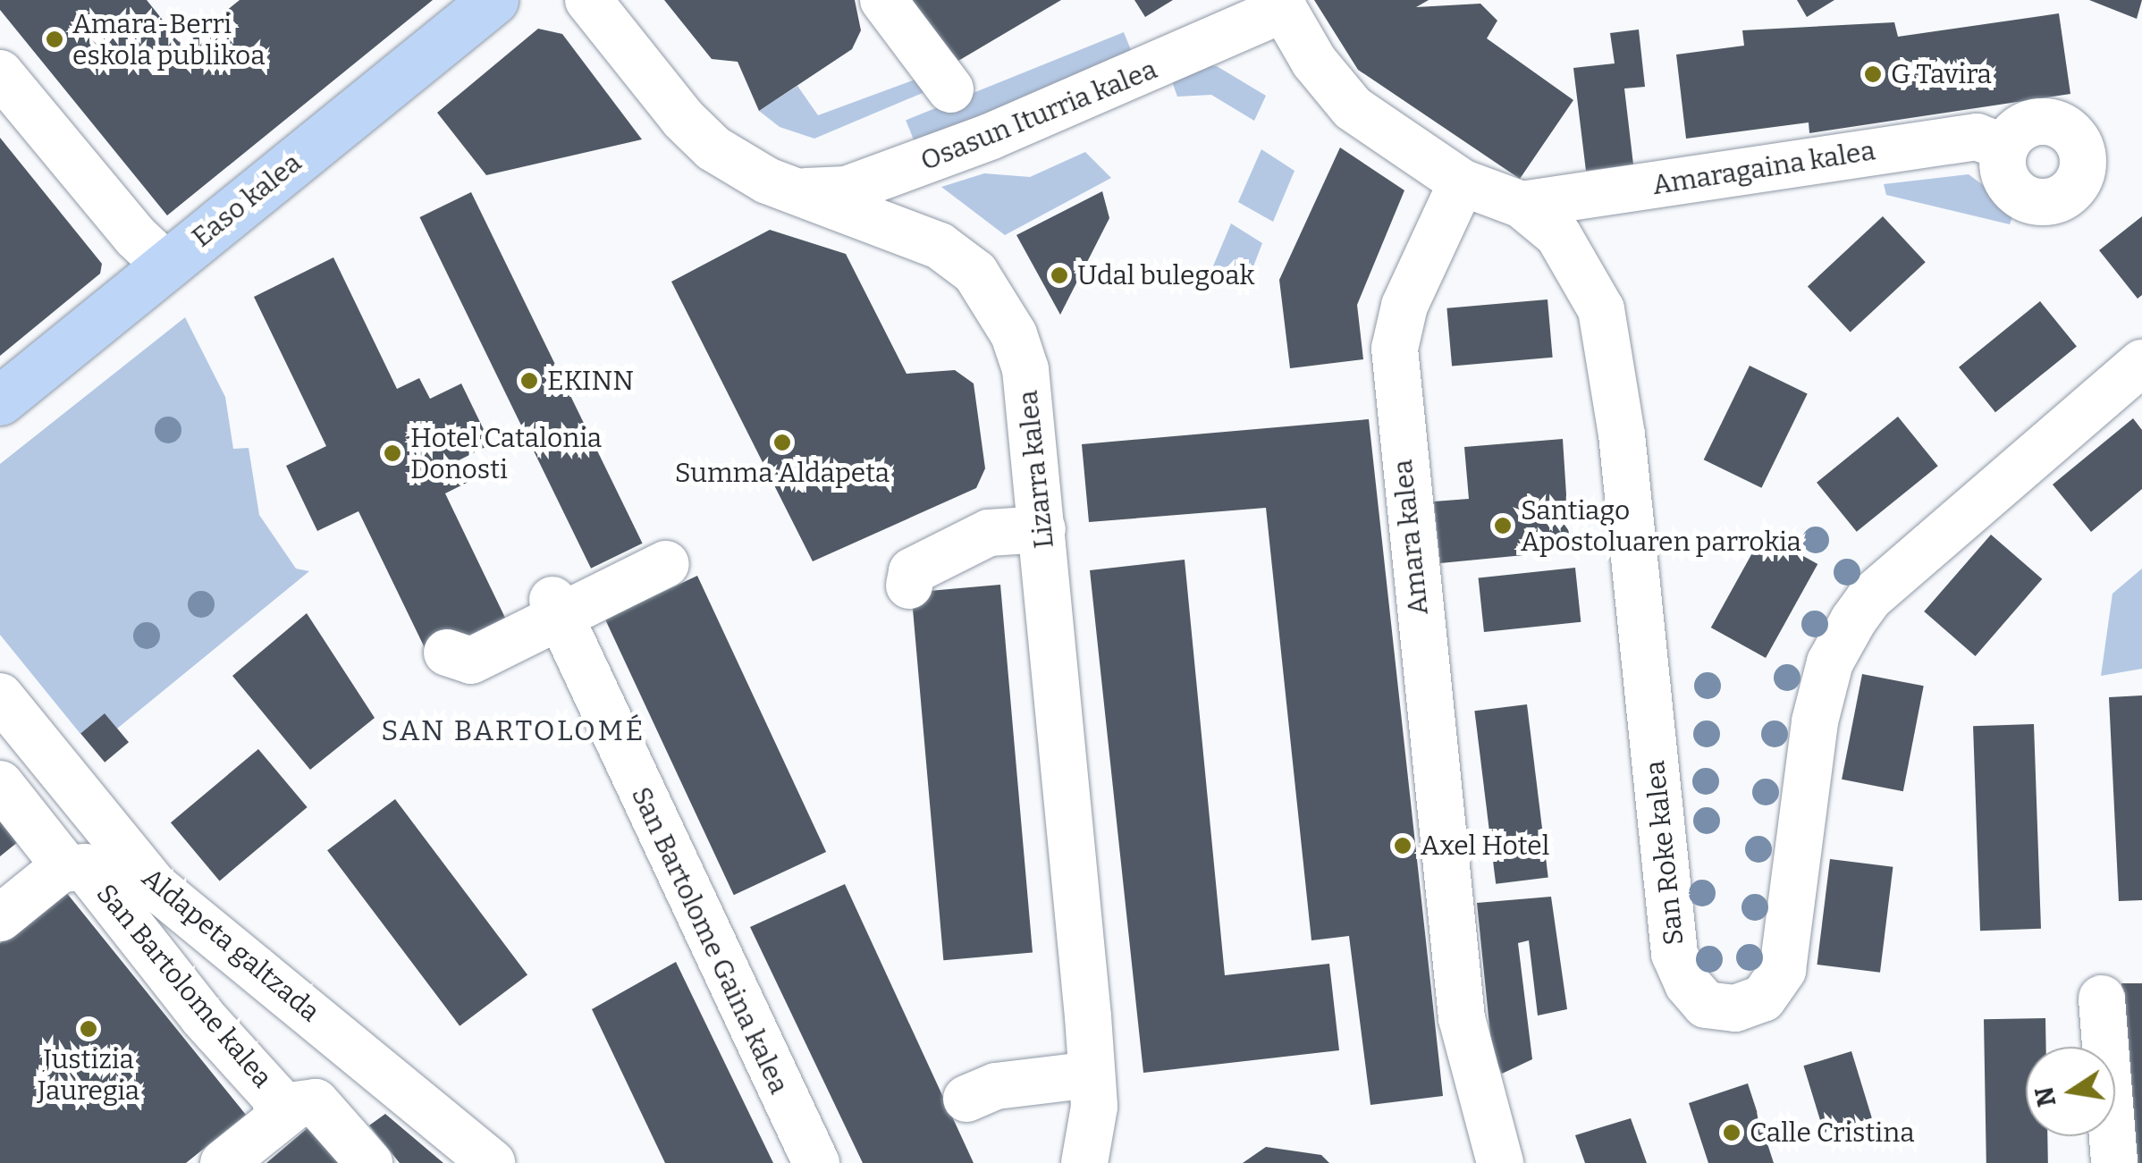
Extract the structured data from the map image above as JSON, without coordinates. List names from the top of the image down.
{
  "streets": {
    "main road": ["Easo kalea"],
    "street": [
      "Osasun Iturria kalea",
      "Amaragaina kalea",
      "Lizarra kalea",
      "Amara kalea",
      "San Roke kalea",
      "San Bartolome Gaina kalea",
      "Aldapeta galtzada",
      "San Bartolome kalea"
    ]
  },
  "crossings": [
    ["Osasun Iturria kalea", "Lizarra kalea"],
    ["Amaragaina kalea", "San Roke kalea"]
  ],
  "districts": ["SAN BARTOLOMÉ"],
  "places": [
    "Amara-Berri eskola publikoa",
    "G Tavira",
    "Udal bulegoak",
    "EKINN",
    "Summa Aldapeta",
    "Hotel Catalonia Donosti",
    "Santiago Apostoluaren parrokia",
    "Axel Hotel",
    "Justizia Jauregia",
    "Calle Cristina"
  ],
  "north": "left"
}
